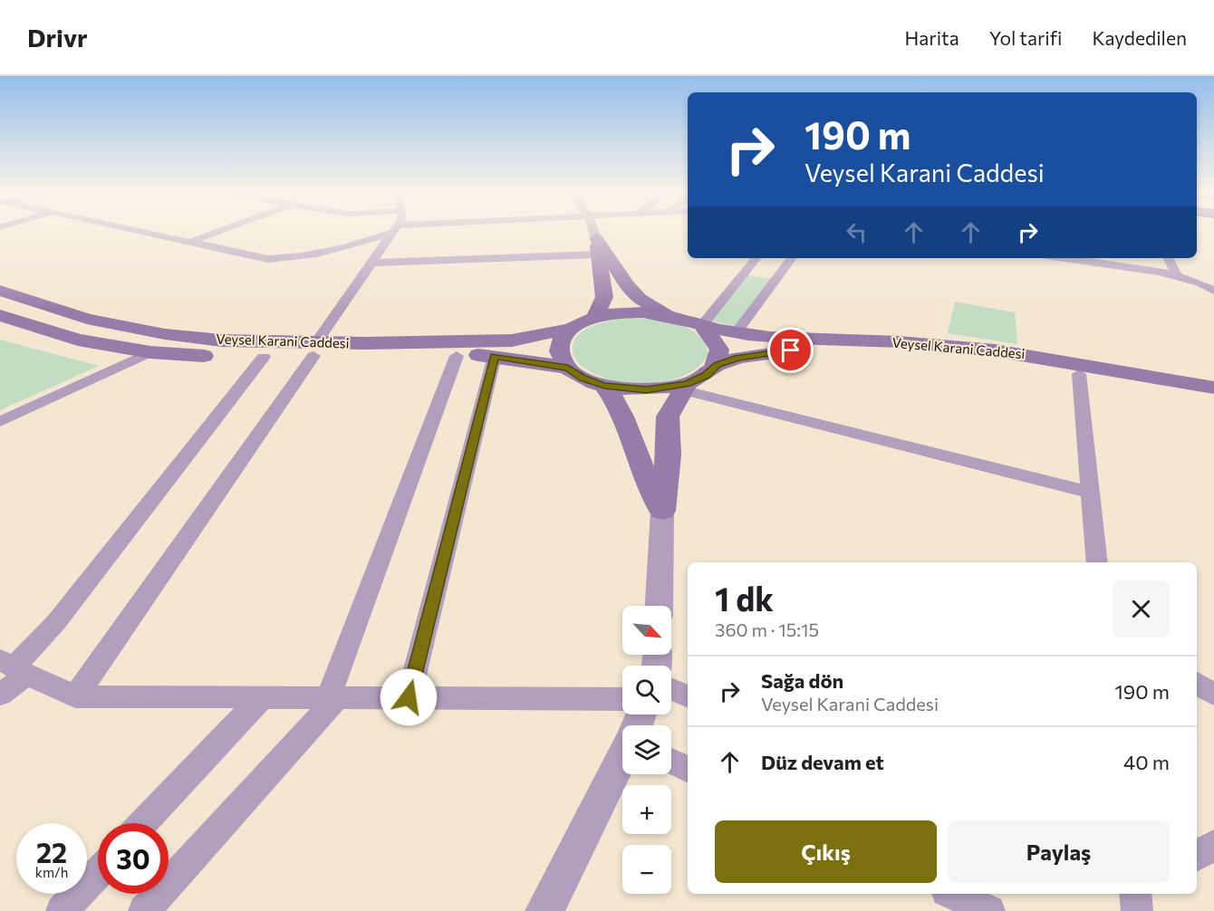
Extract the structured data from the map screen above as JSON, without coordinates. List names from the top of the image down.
{
  "streets": {
    "main road": ["Veysel Karani Caddesi"]
  },
  "north": "bottom right",
  "page": {
    "header": "Drivr",
    "nav": ["Harita", "Yol tarifi", "Kaydedilen"],
    "turn": ["190 m", "Veysel Karani Caddesi"],
    "heading": ["1 dk", "360 m · 15:15"],
    "map_buttons": ["+", "−"],
    "list": [
      {
        "name": "Sağa dön",
        "note": "Veysel Karani Caddesi",
        "value": "190 m"
      },
      {
        "name": "Düz devam et",
        "value": "40 m"
      }
    ],
    "buttons": ["Çıkış", "Paylaş"],
    "speed": "22 km/h",
    "limit": "30"
  }
}
